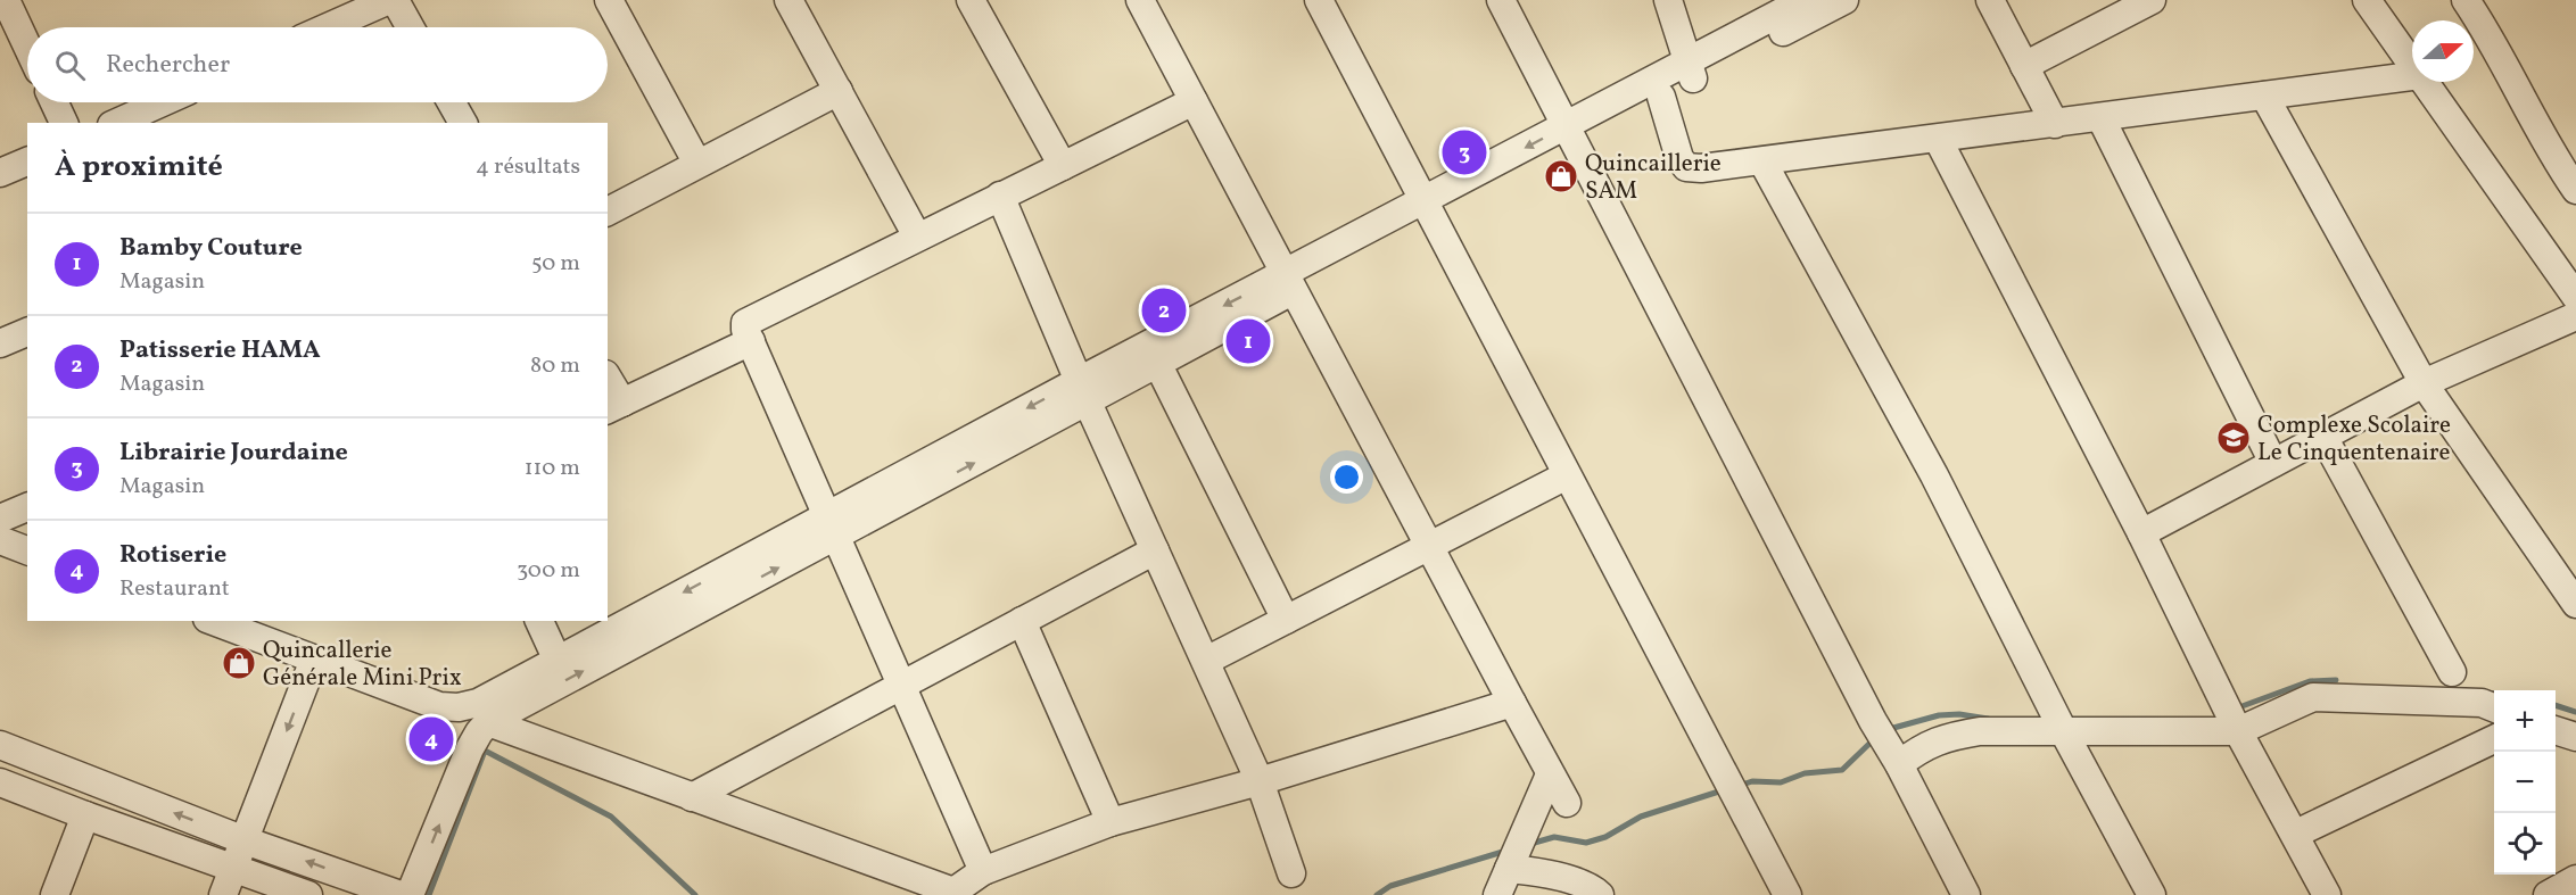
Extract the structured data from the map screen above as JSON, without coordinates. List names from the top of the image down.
{
  "places": {
    "shop": ["Quincaillerie SAM", "Quincallerie Générale Mini Prix"],
    "school or university": ["Complexe Scolaire Le Cinquentenaire"]
  },
  "north": "right",
  "page": {
    "search": "Rechercher",
    "heading": ["À proximité", "4 résultats"],
    "pins": [
      "3",
      "2",
      "1",
      "4"
    ],
    "list": [
      {
        "mark": "1",
        "name": "Bamby Couture",
        "note": "Magasin",
        "value": "50 m"
      },
      {
        "mark": "2",
        "name": "Patisserie HAMA",
        "note": "Magasin",
        "value": "80 m"
      },
      {
        "mark": "3",
        "name": "Librairie Jourdaine",
        "note": "Magasin",
        "value": "110 m"
      },
      {
        "mark": "4",
        "name": "Rotiserie",
        "note": "Restaurant",
        "value": "300 m"
      }
    ],
    "map_buttons": ["+", "−"]
  }
}
